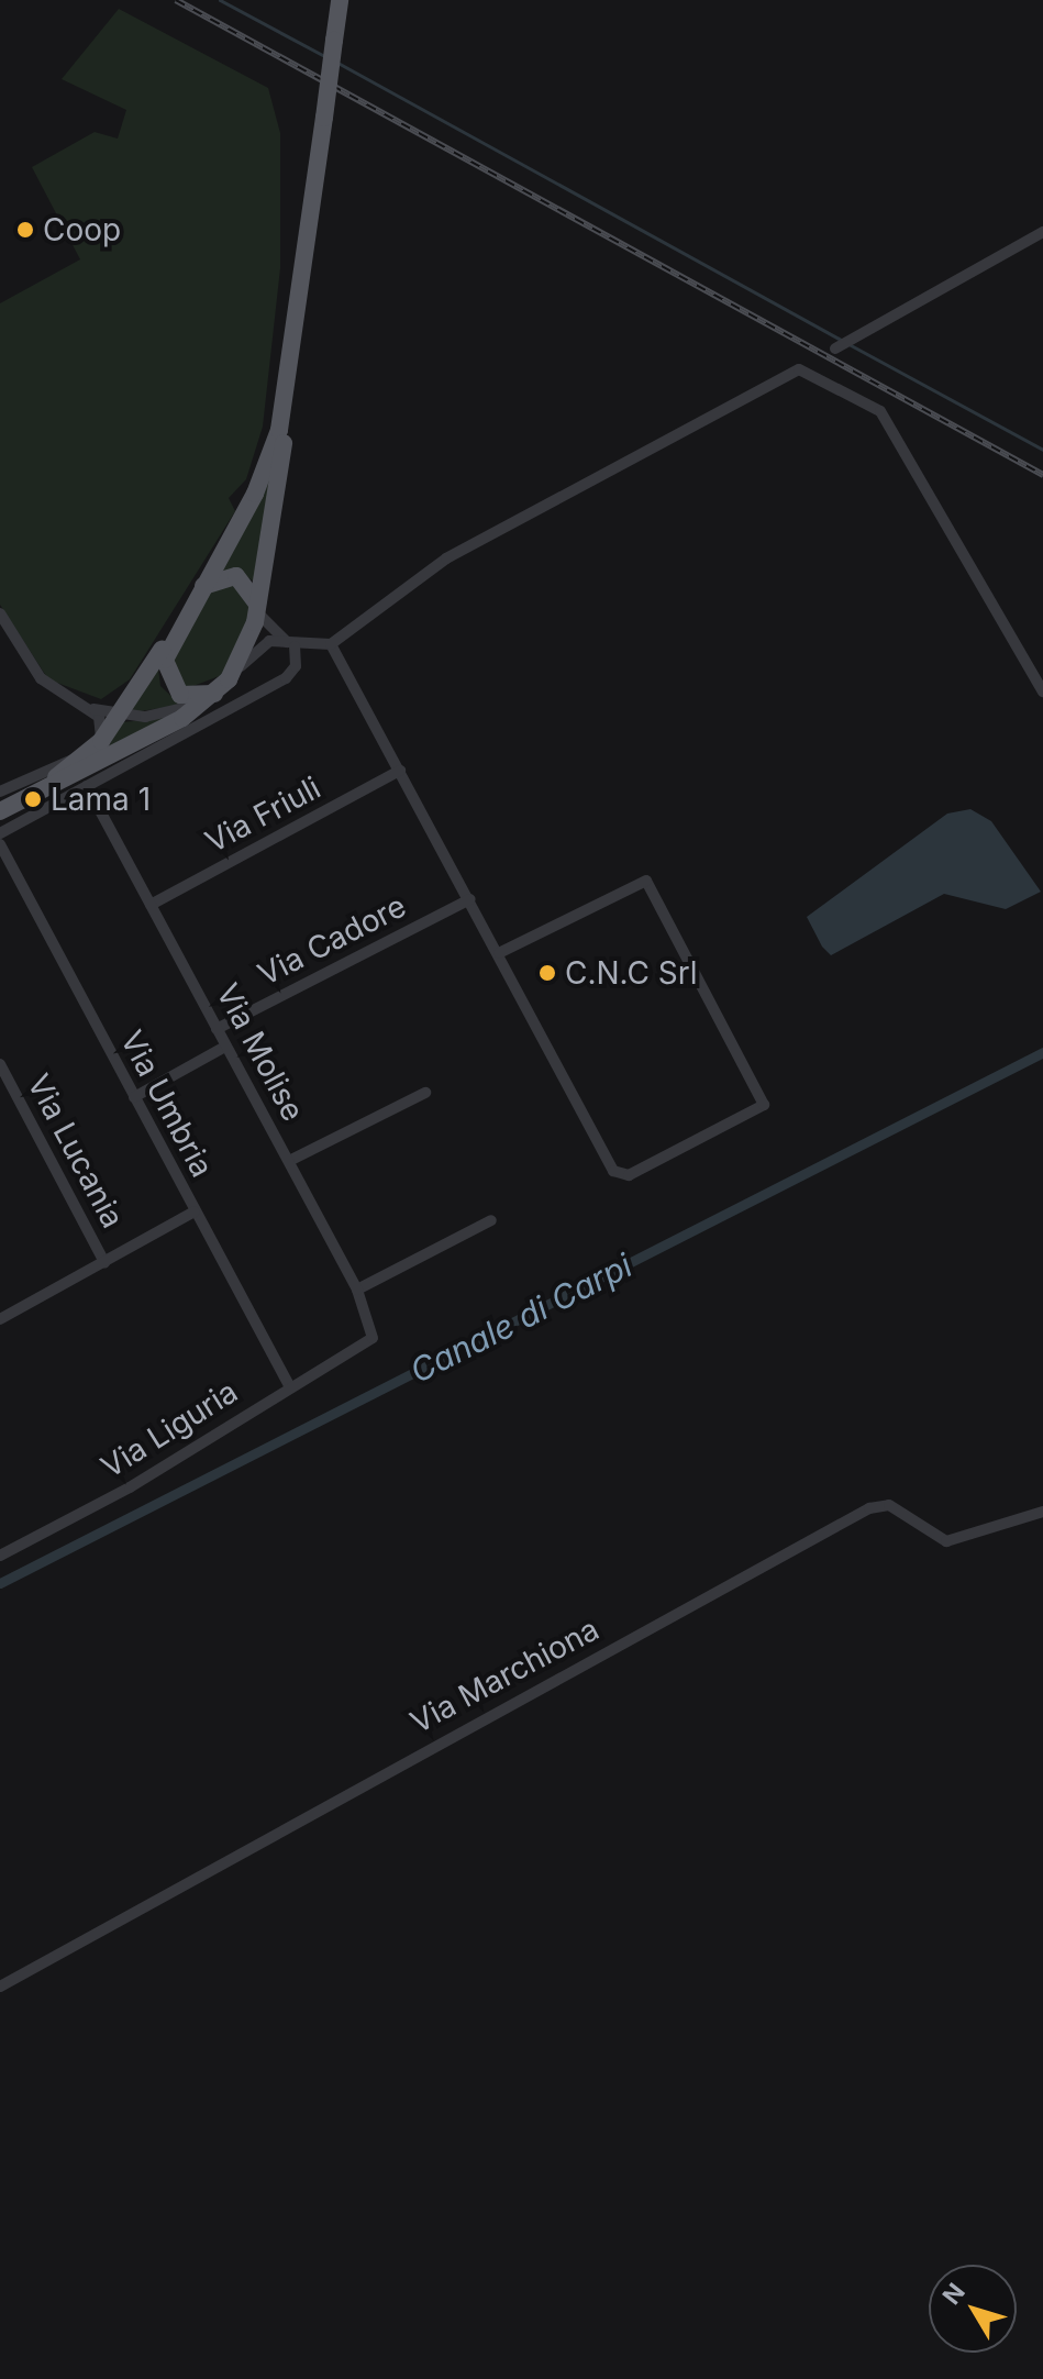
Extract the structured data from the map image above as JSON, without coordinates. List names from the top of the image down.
{
  "streets": {
    "street": [
      "Via Friuli",
      "Via Cadore",
      "Via Molise",
      "Via Umbria",
      "Via Lucania",
      "Via Liguria",
      "Via Marchiona"
    ]
  },
  "crossings": [
    ["Via Friuli", "Via Molise"],
    ["Via Cadore", "Via Molise"],
    ["Via Molise", "Via Liguria"],
    ["Via Umbria", "Via Liguria"]
  ],
  "water": ["Canale di Carpi"],
  "places": ["Coop", "Lama 1", "C.N.C Srl"],
  "north": "top left"
}
